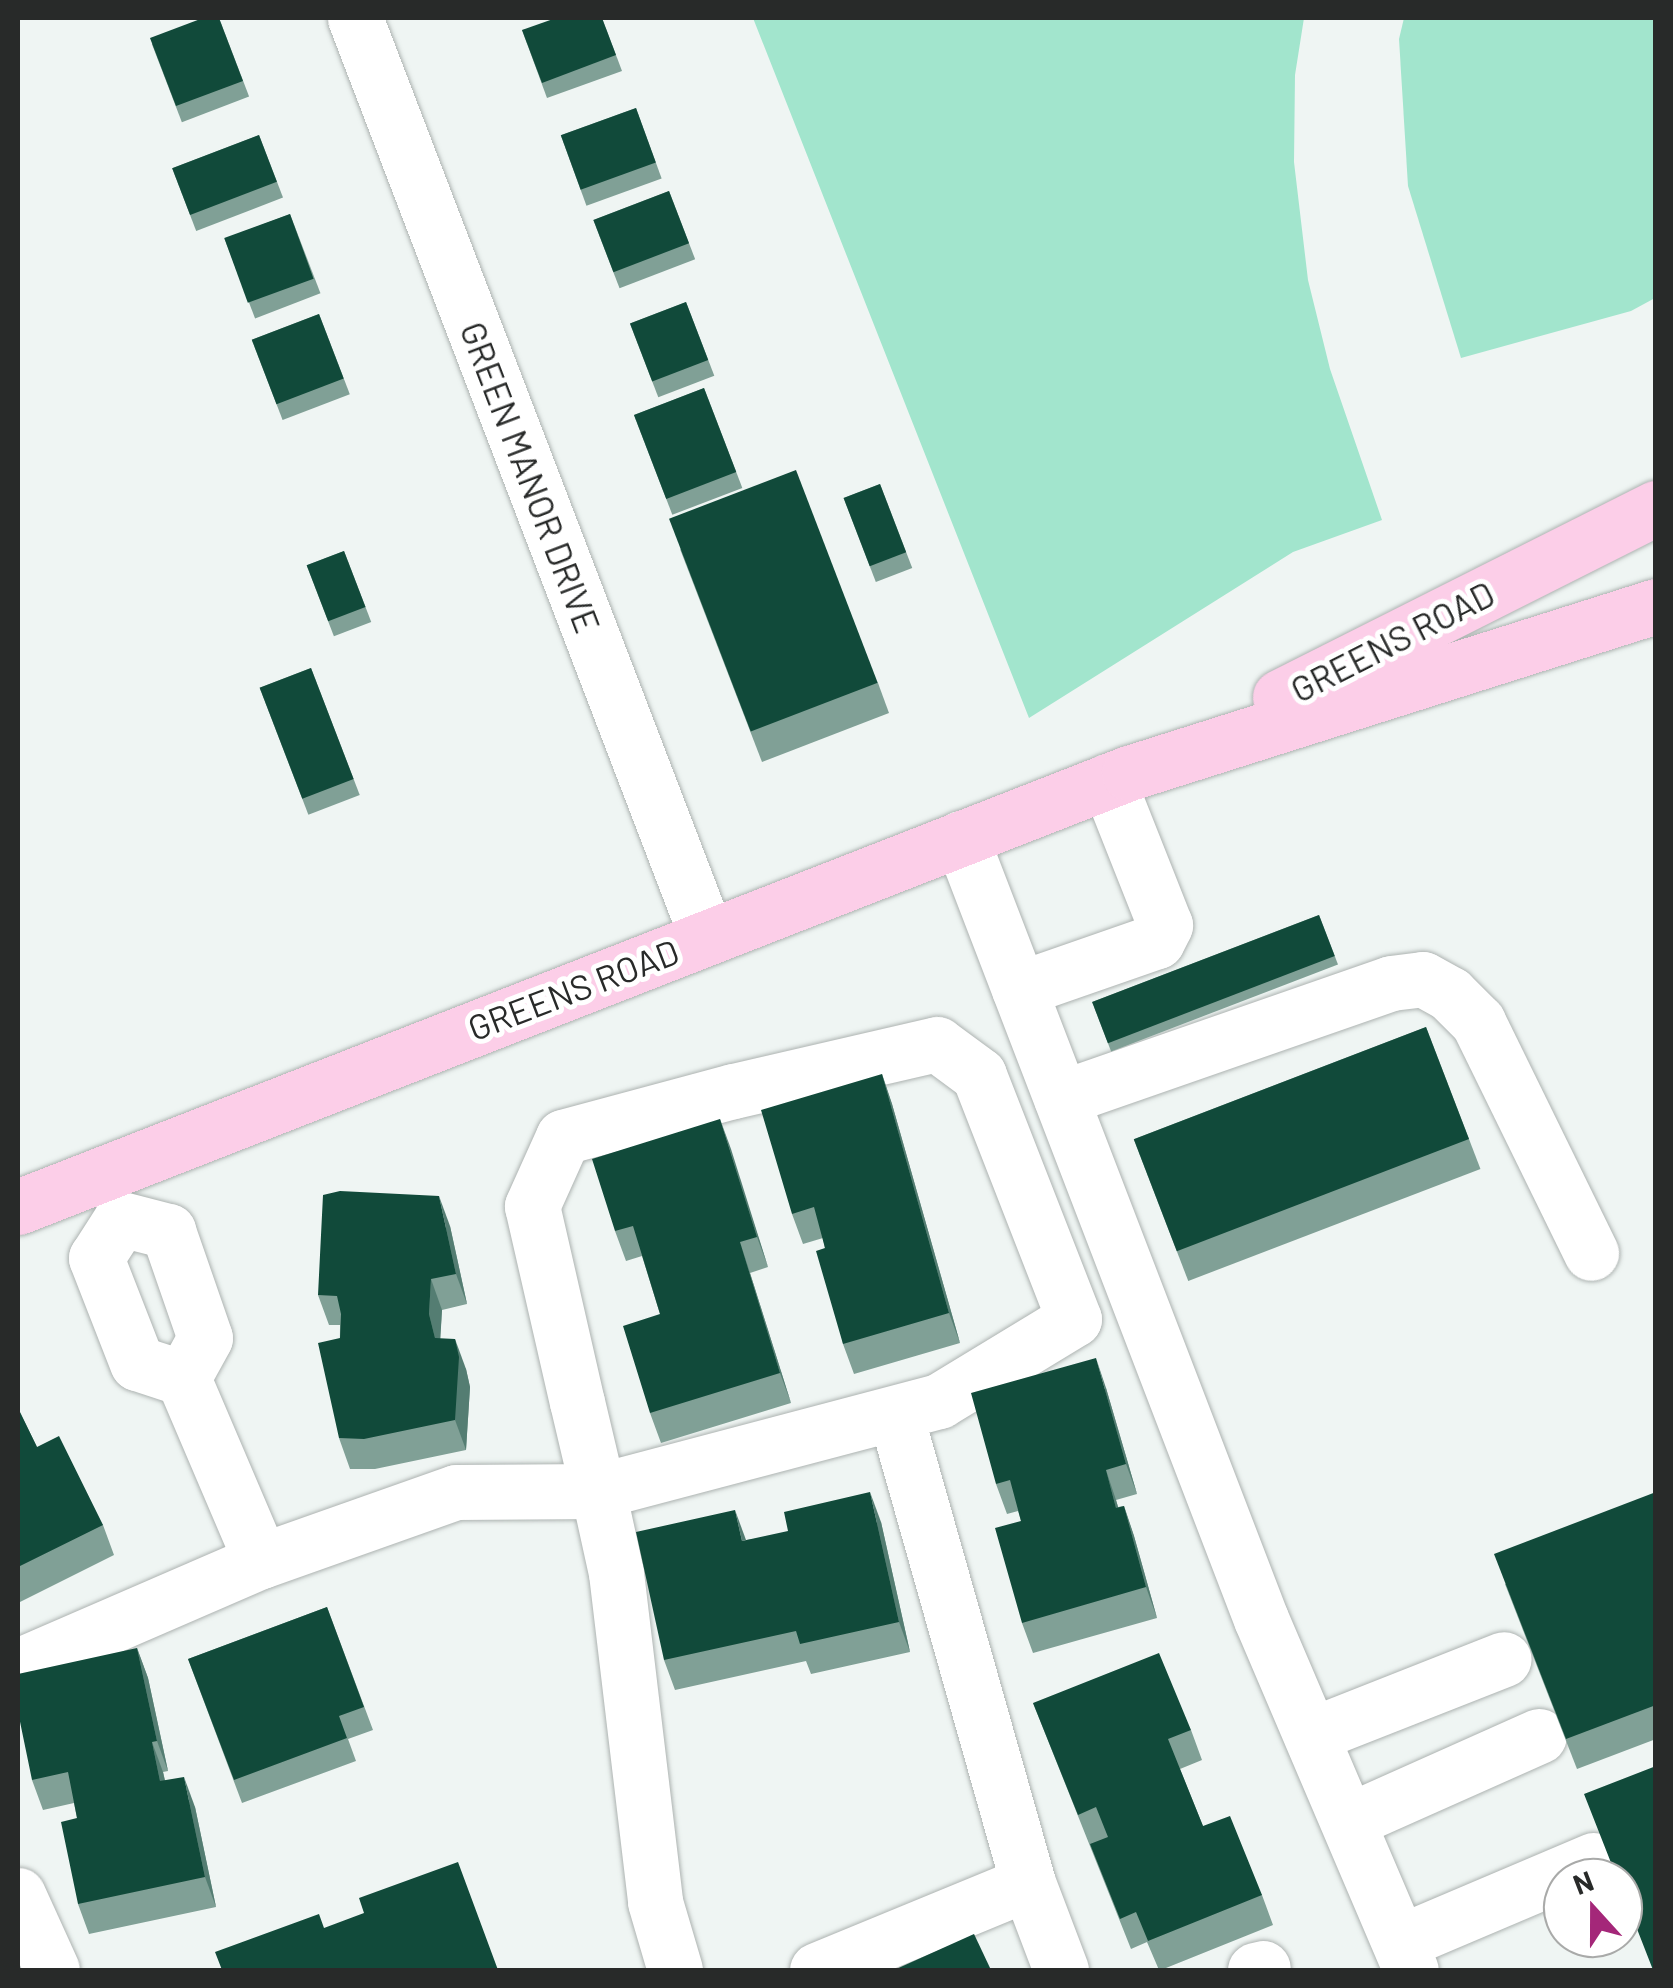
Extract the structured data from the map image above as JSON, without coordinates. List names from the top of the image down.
{
  "streets": {
    "main road": ["GREENS ROAD"],
    "street": ["GREEN MANOR DRIVE"]
  },
  "crossings": [
    ["GREEN MANOR DRIVE", "GREENS ROAD"]
  ],
  "north": "top"
}
